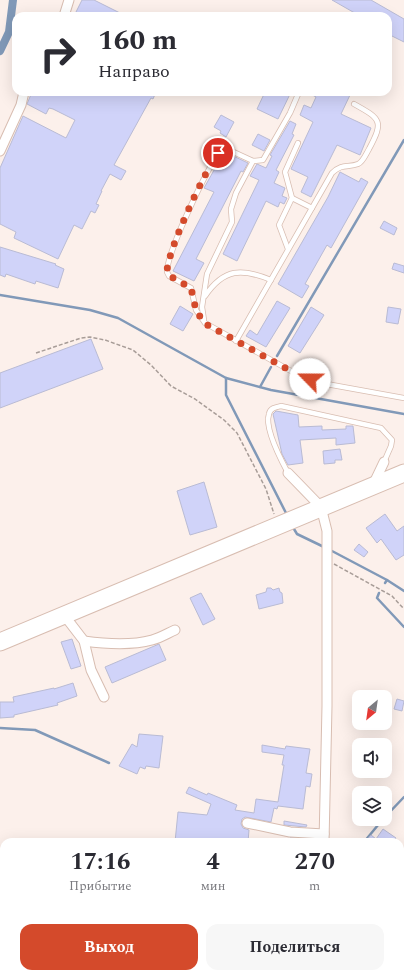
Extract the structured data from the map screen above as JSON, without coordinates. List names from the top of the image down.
{
  "north": "bottom left",
  "page": {
    "turn": ["160 m", "Направо"],
    "eta": [
      "17:16",
      "Прибытие",
      "4",
      "мин",
      "270",
      "m"
    ],
    "buttons": ["Выход", "Поделиться"]
  }
}
